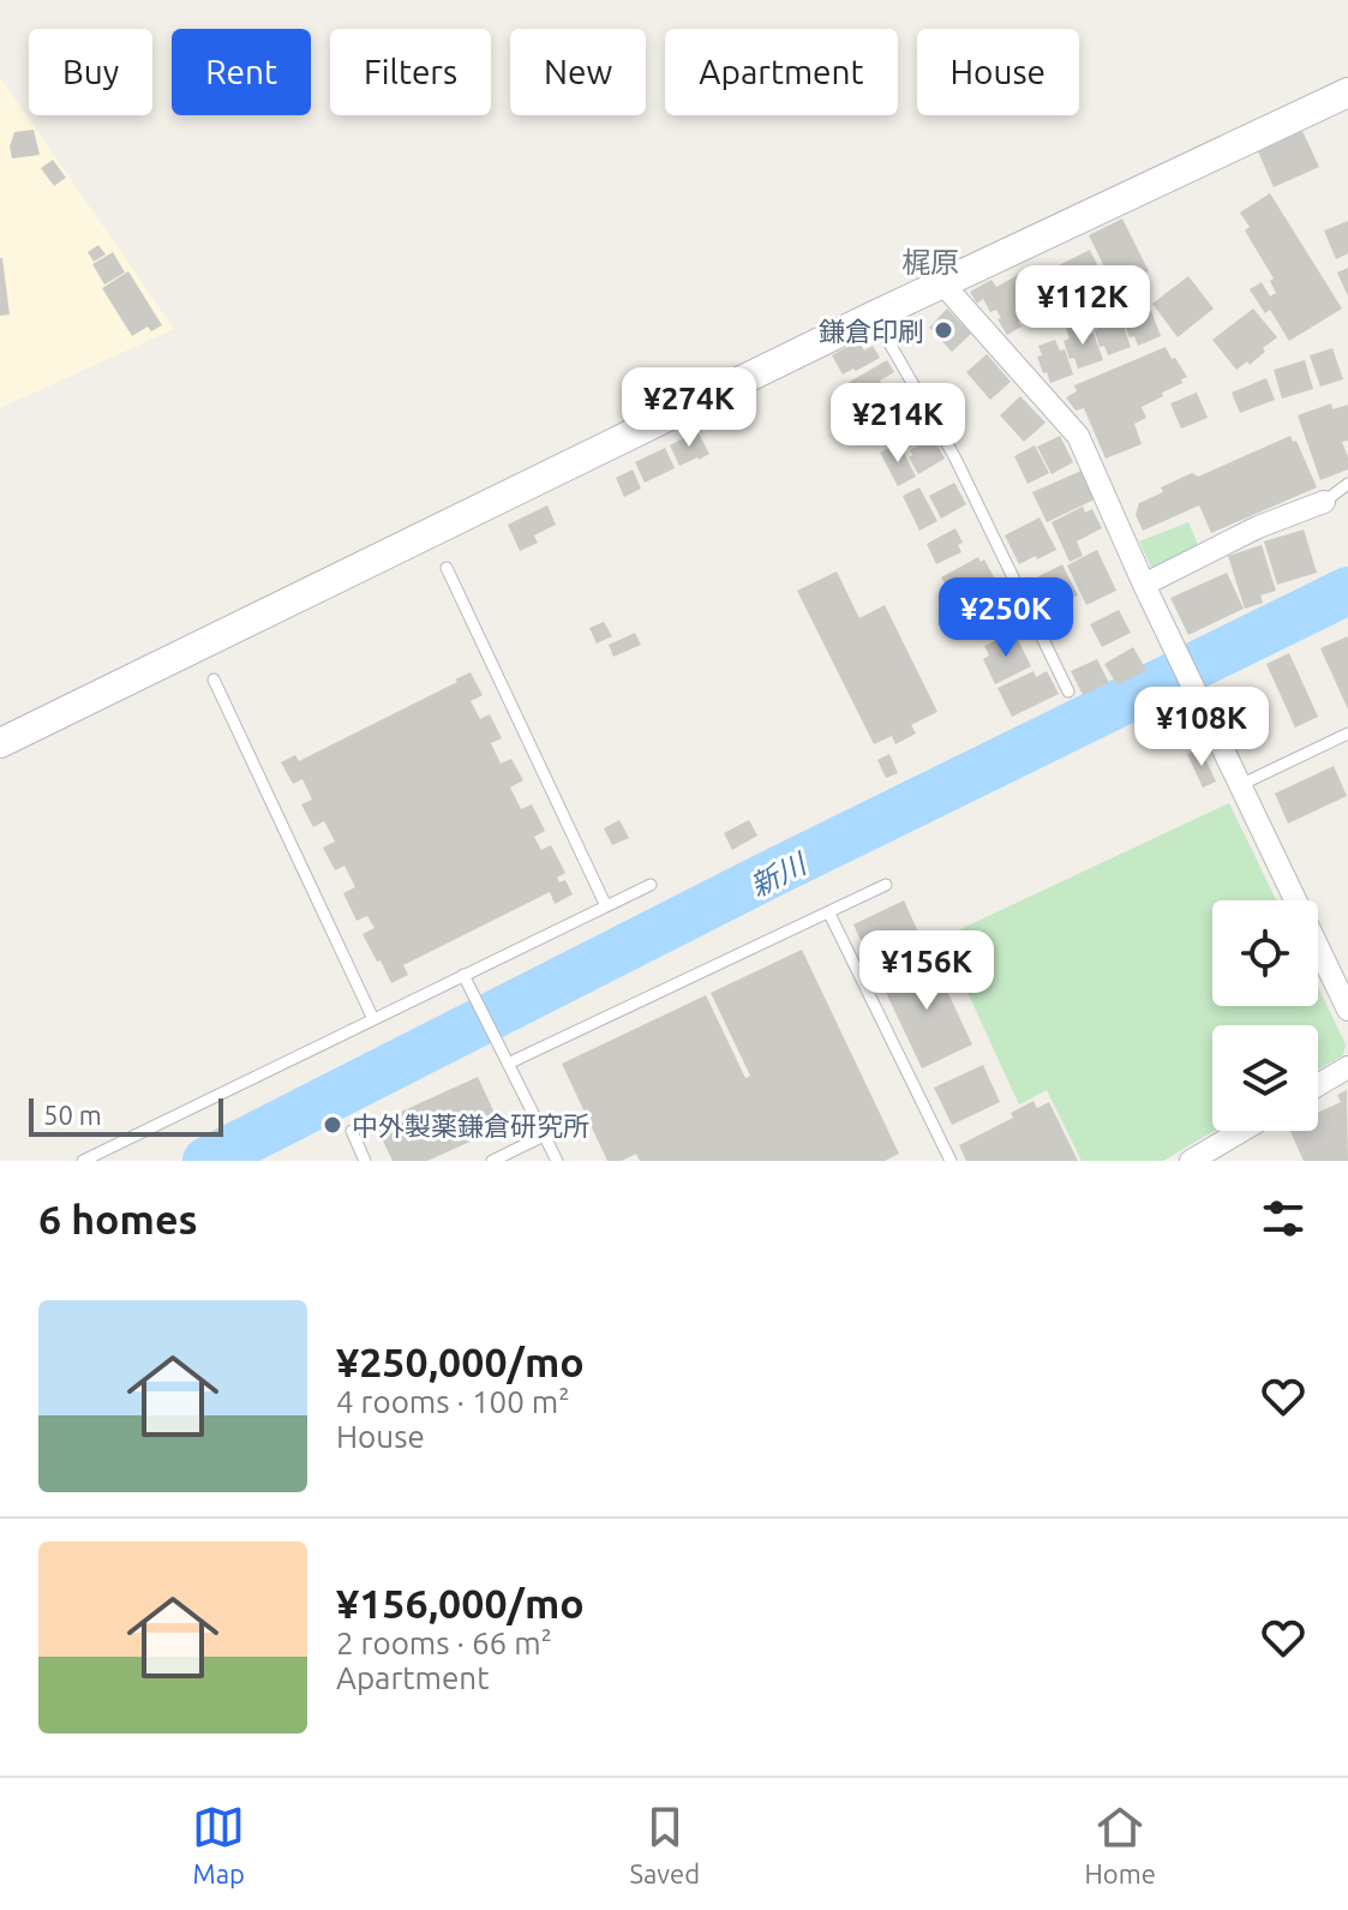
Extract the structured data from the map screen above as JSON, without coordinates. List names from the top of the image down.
{
  "districts": ["梶原"],
  "water": ["新川"],
  "places": ["鎌倉印刷", "中外製薬鎌倉研究所"],
  "scale_bar": "50 m",
  "page": {
    "chip": [
      "Buy",
      "Rent",
      "Filters",
      "New",
      "Apartment",
      "House"
    ],
    "price": [
      "¥112K",
      "¥274K",
      "¥214K",
      "¥250K",
      "¥108K",
      "¥156K"
    ],
    "scale": "50 m",
    "heading": "6 homes",
    "list": [
      {
        "name": "¥250,000/mo",
        "note": "4 rooms · 100 m² · House"
      },
      {
        "name": "¥156,000/mo",
        "note": "2 rooms · 66 m² · Apartment"
      }
    ],
    "tabs": ["Map", "Saved", "Home"]
  }
}
